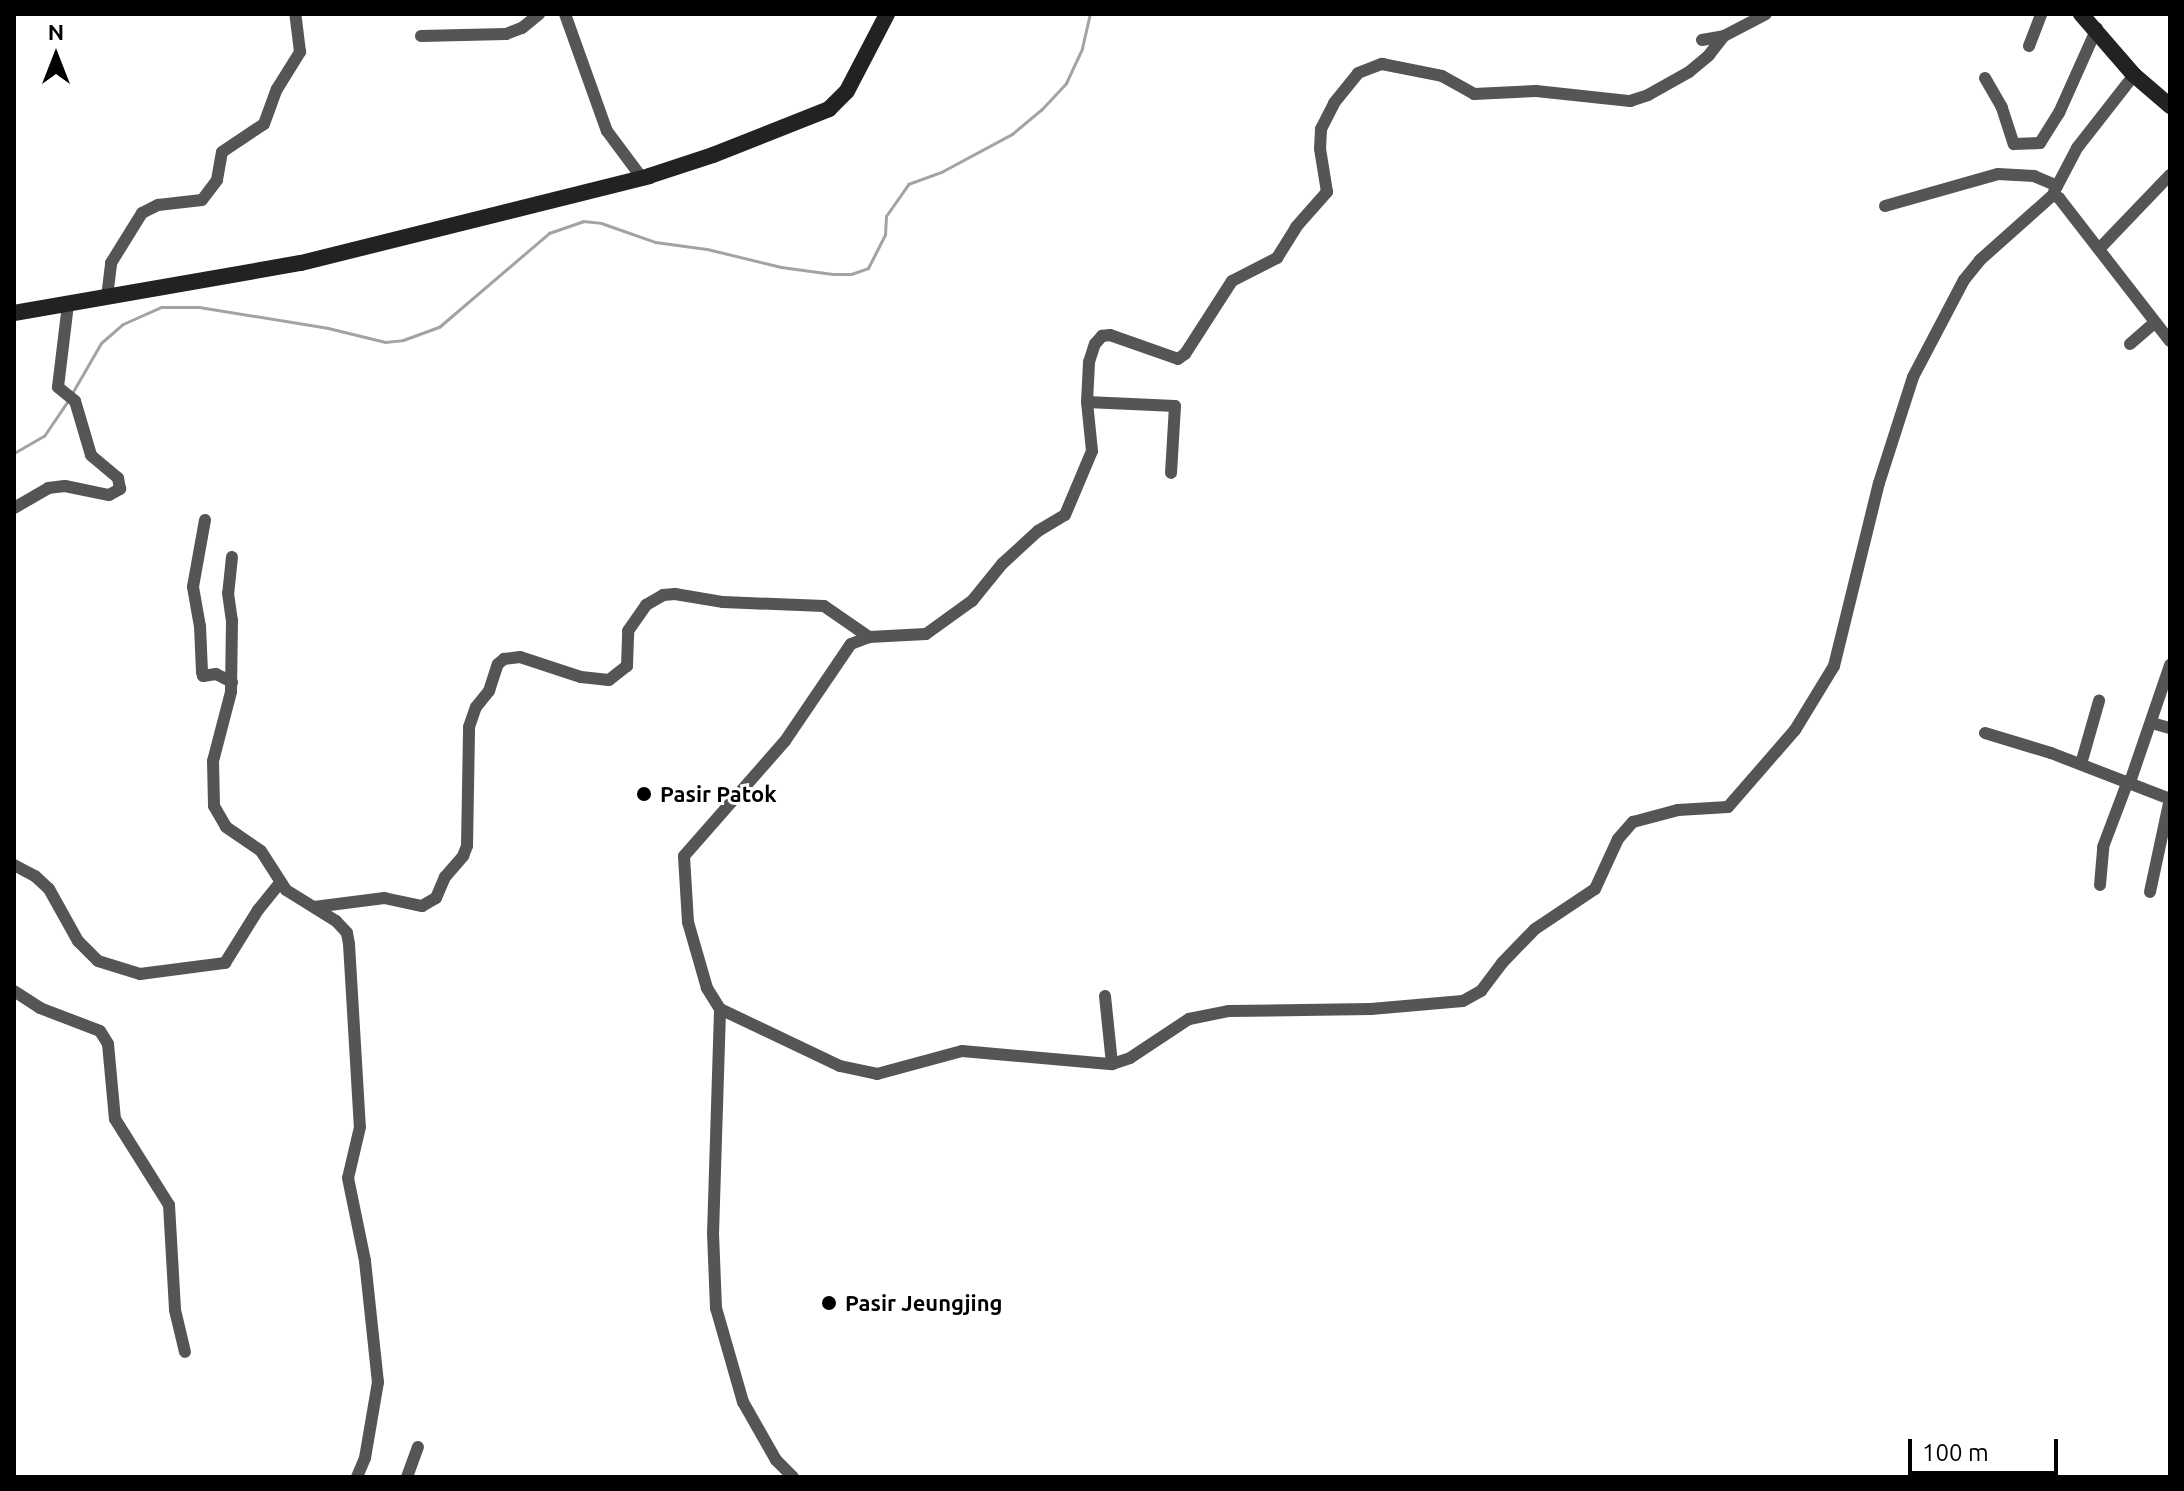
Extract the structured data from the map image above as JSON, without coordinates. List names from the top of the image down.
{
  "places": ["Pasir Patok", "Pasir Jeungjing"],
  "scale_bar": "100 m",
  "north": "top"
}
